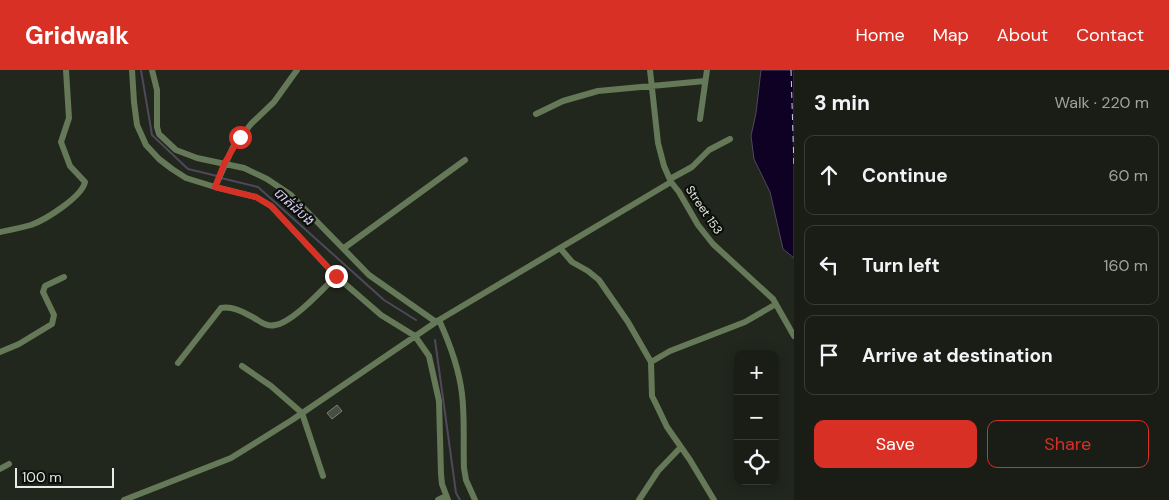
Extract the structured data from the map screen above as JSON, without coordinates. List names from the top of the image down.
{
  "streets": {
    "street": ["Street 153"]
  },
  "water": ["បាត់ដំបង"],
  "scale_bar": "100 m",
  "page": {
    "header": "Gridwalk",
    "nav": [
      "Home",
      "Map",
      "About",
      "Contact"
    ],
    "heading": ["3 min", "Walk · 220 m"],
    "list": [
      ["Continue", "60 m"],
      ["Turn left", "160 m"],
      "Arrive at destination"
    ],
    "map_buttons": ["+", "−"],
    "buttons": ["Save", "Share"],
    "scale": "100 m"
  }
}
